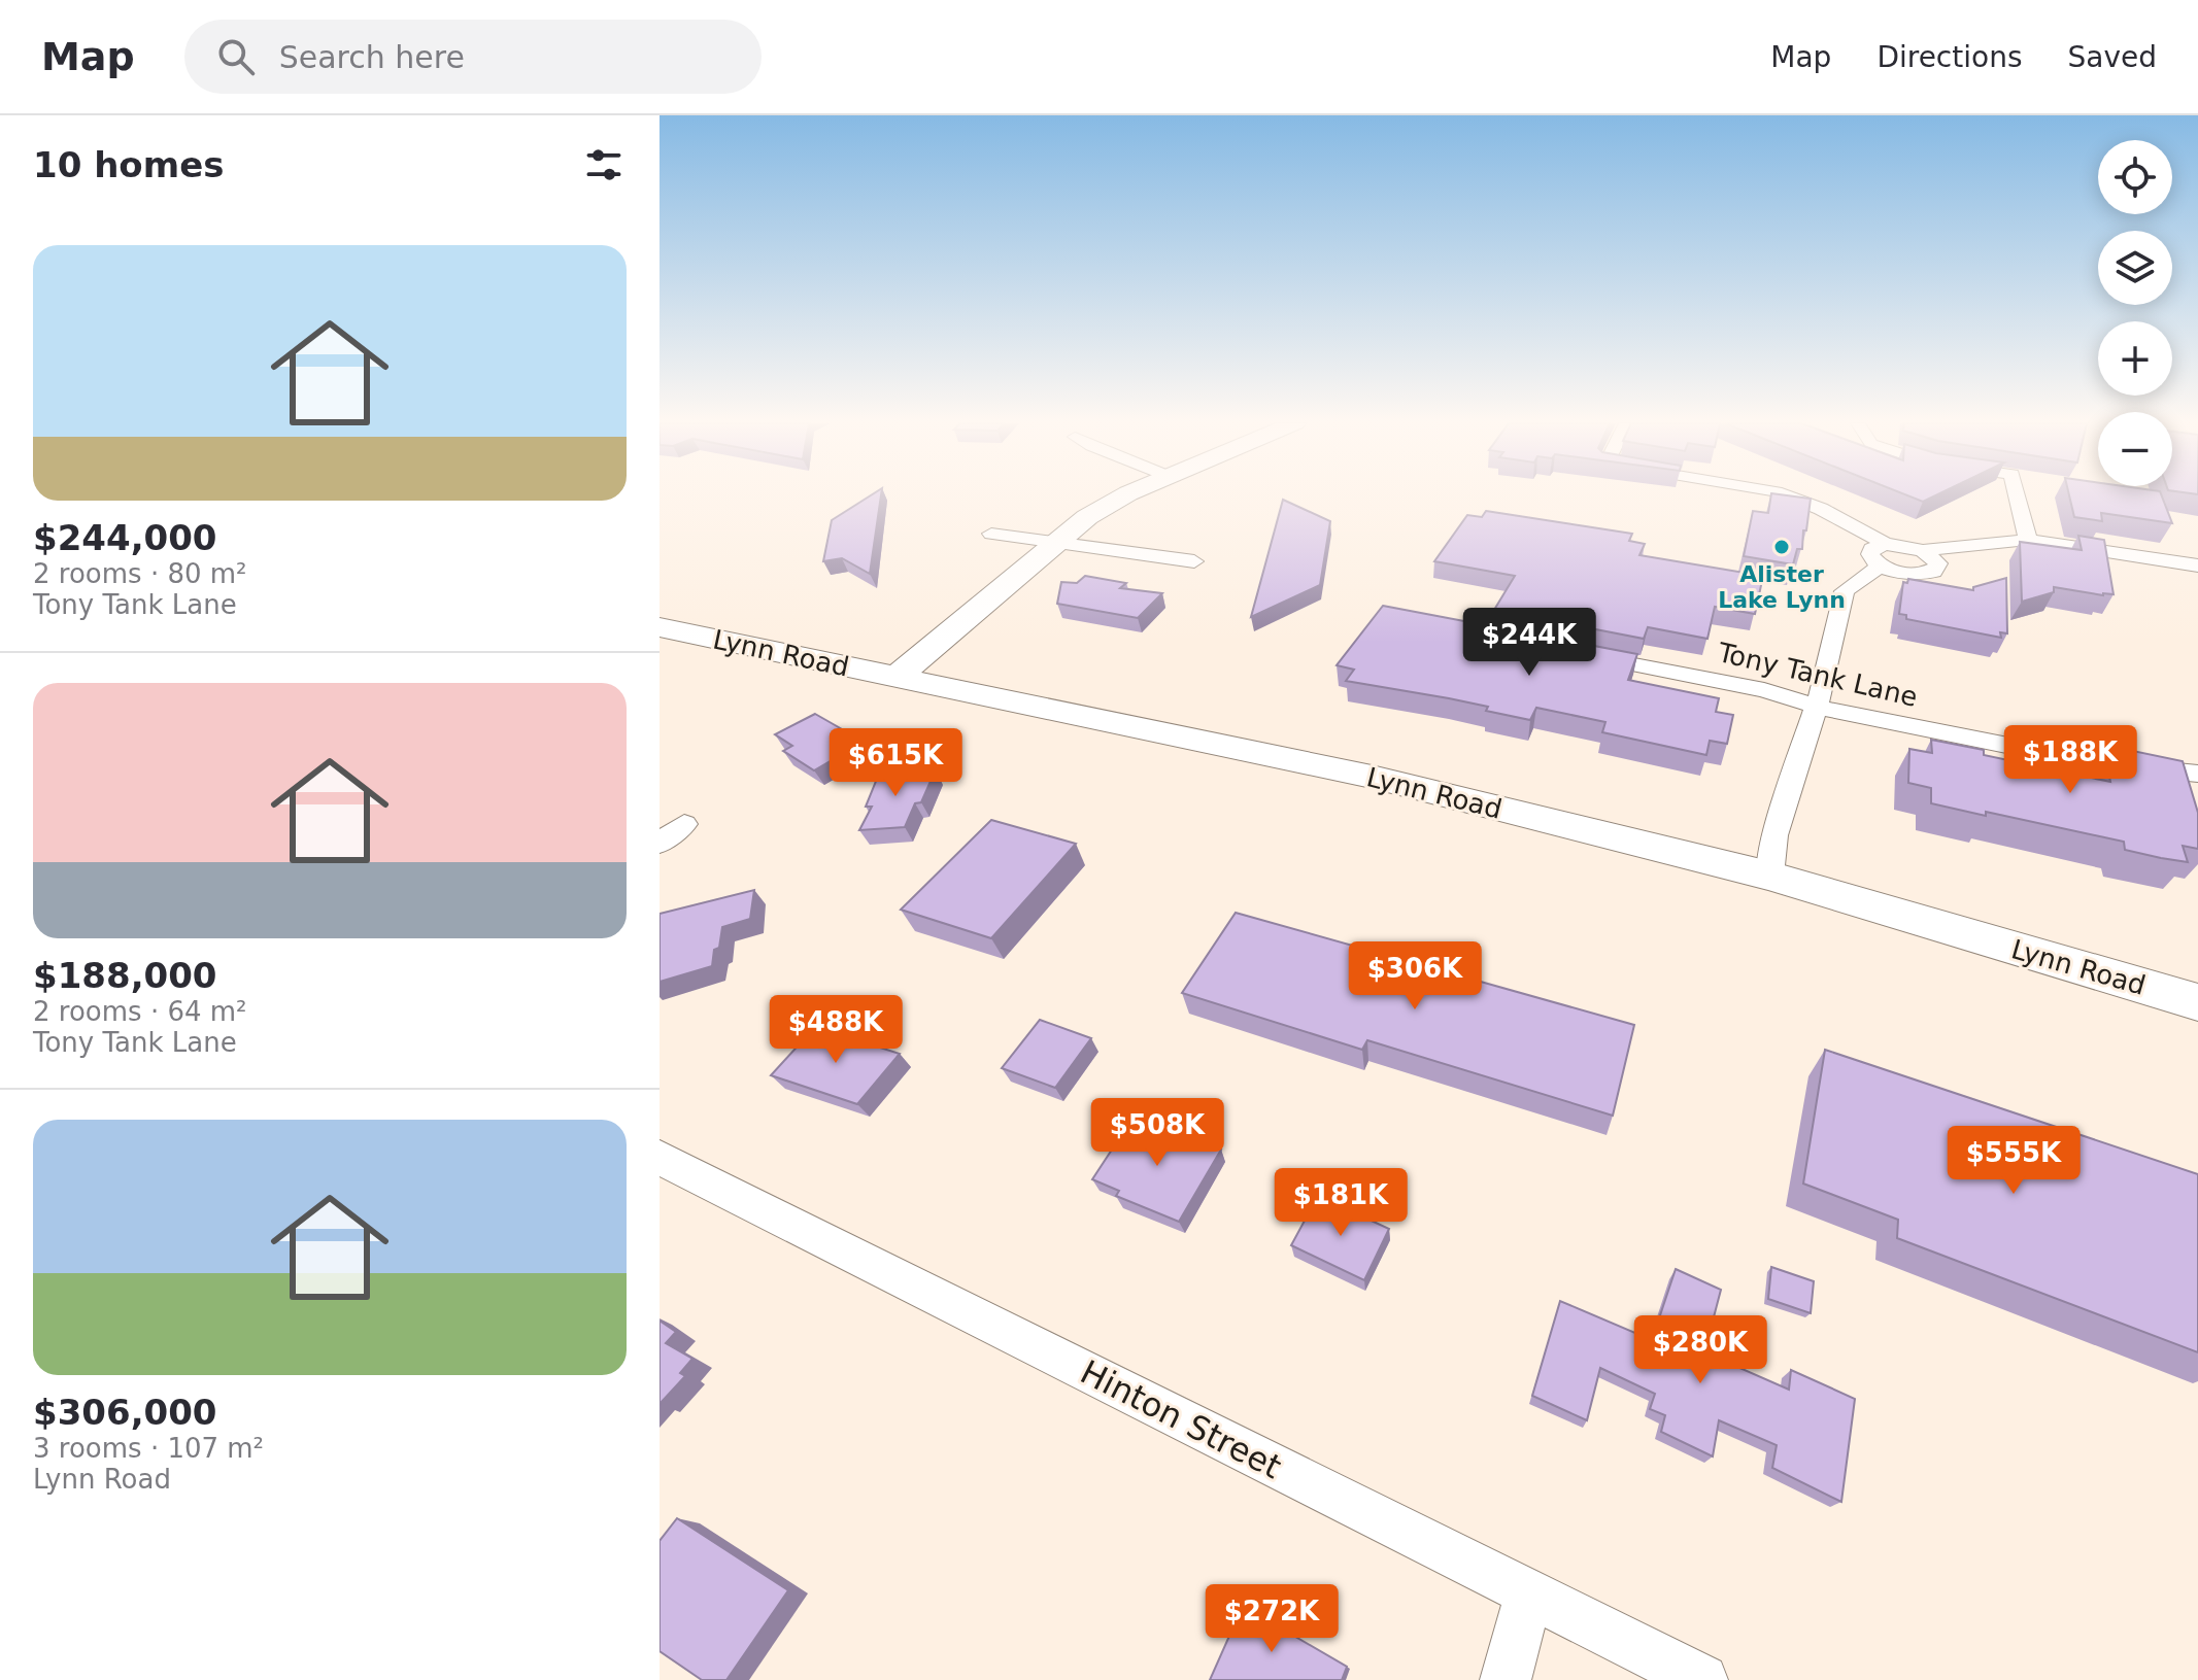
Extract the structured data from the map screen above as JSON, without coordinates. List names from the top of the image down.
{
  "streets": {
    "main road": ["Lynn Road"],
    "street": ["Tony Tank Lane", "Hinton Street"]
  },
  "places": ["Alister Lake Lynn"],
  "page": {
    "header": "Map",
    "search": "Search here",
    "nav": ["Map", "Directions", "Saved"],
    "heading": "10 homes",
    "map_buttons": ["+", "−"],
    "list": [
      {
        "name": "$244,000",
        "note": "2 rooms · 80 m² · Tony Tank Lane"
      },
      {
        "name": "$188,000",
        "note": "2 rooms · 64 m² · Tony Tank Lane"
      },
      {
        "name": "$306,000",
        "note": "3 rooms · 107 m² · Lynn Road"
      }
    ],
    "price": [
      "$244K",
      "$188K",
      "$615K",
      "$306K",
      "$488K",
      "$508K",
      "$555K",
      "$181K",
      "$280K",
      "$272K"
    ]
  }
}
